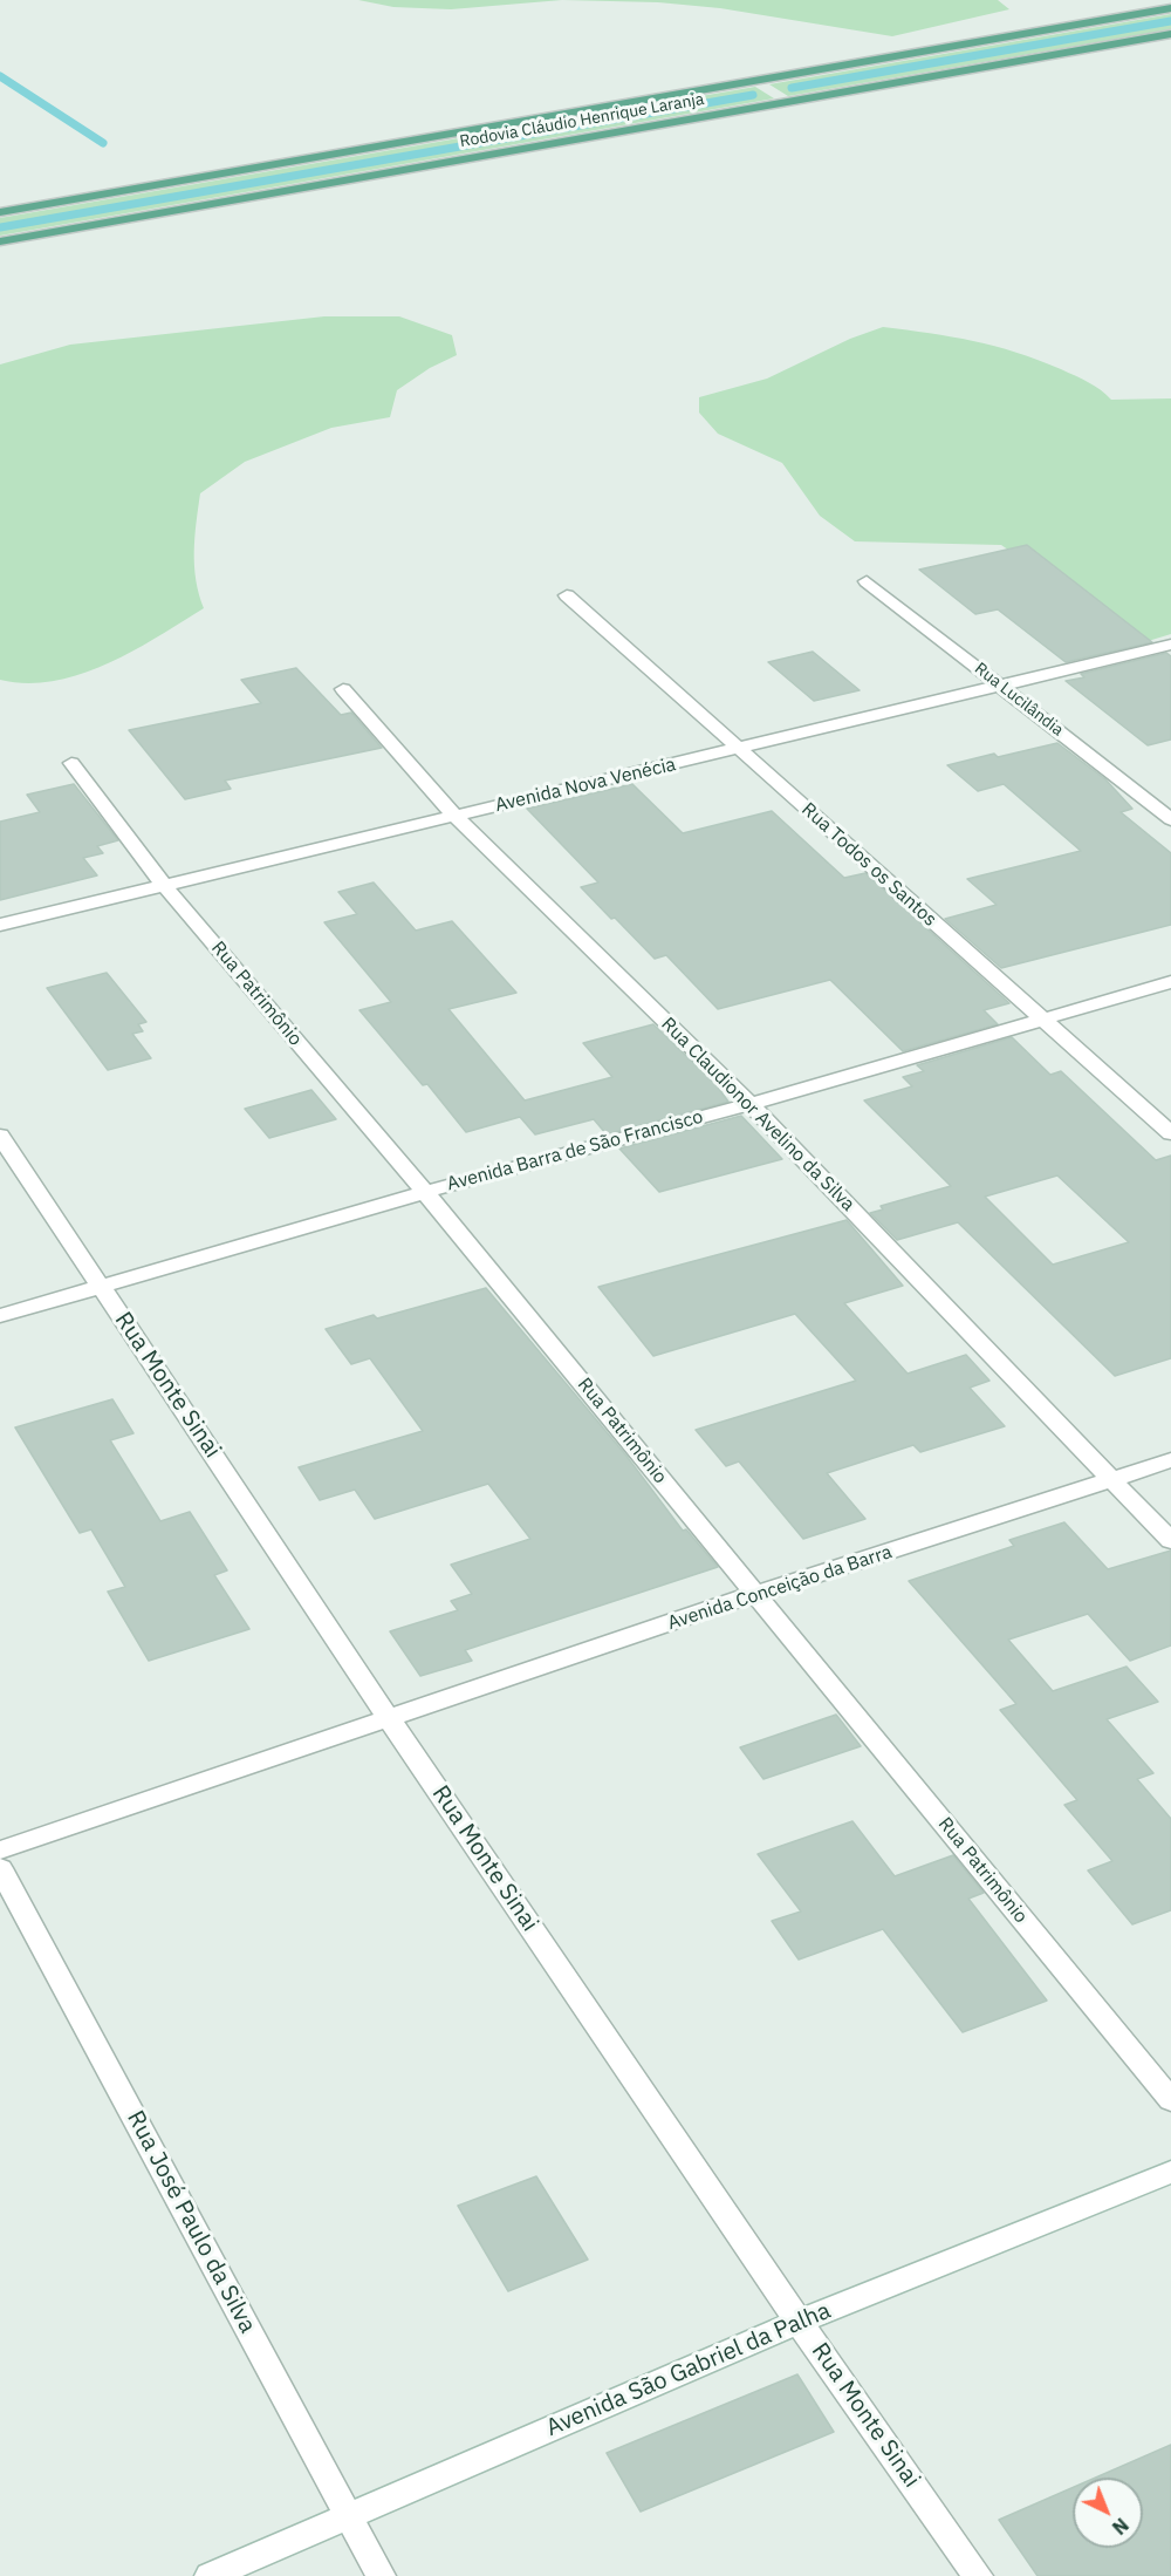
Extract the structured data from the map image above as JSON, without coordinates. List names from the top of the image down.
{
  "streets": {
    "main road": ["Rodovia Cláudio Henrique Laranja"],
    "street": [
      "Rua Lucilândia",
      "Avenida Nova Venécia",
      "Rua Todos os Santos",
      "Rua Patrimônio",
      "Rua Claudionor Avelino da Silva",
      "Avenida Barra de São Francisco",
      "Rua Monte Sinai",
      "Avenida Conceição da Barra",
      "Rua José Paulo da Silva",
      "Avenida São Gabriel da Palha"
    ]
  },
  "crossings": [
    ["Rua Lucilândia", "Avenida Nova Venécia"],
    ["Avenida Nova Venécia", "Rua Todos os Santos"],
    ["Avenida Nova Venécia", "Rua Patrimônio"],
    ["Avenida Nova Venécia", "Rua Claudionor Avelino da Silva"],
    ["Rua Todos os Santos", "Avenida Barra de São Francisco"],
    ["Rua Patrimônio", "Avenida Barra de São Francisco"],
    ["Rua Patrimônio", "Avenida Conceição da Barra"],
    ["Rua Claudionor Avelino da Silva", "Avenida Barra de São Francisco"],
    ["Rua Claudionor Avelino da Silva", "Avenida Conceição da Barra"],
    ["Avenida Barra de São Francisco", "Rua Monte Sinai"],
    ["Rua Monte Sinai", "Avenida Conceição da Barra"],
    ["Rua Monte Sinai", "Avenida São Gabriel da Palha"],
    ["Rua José Paulo da Silva", "Avenida São Gabriel da Palha"]
  ],
  "north": "bottom right"
}
